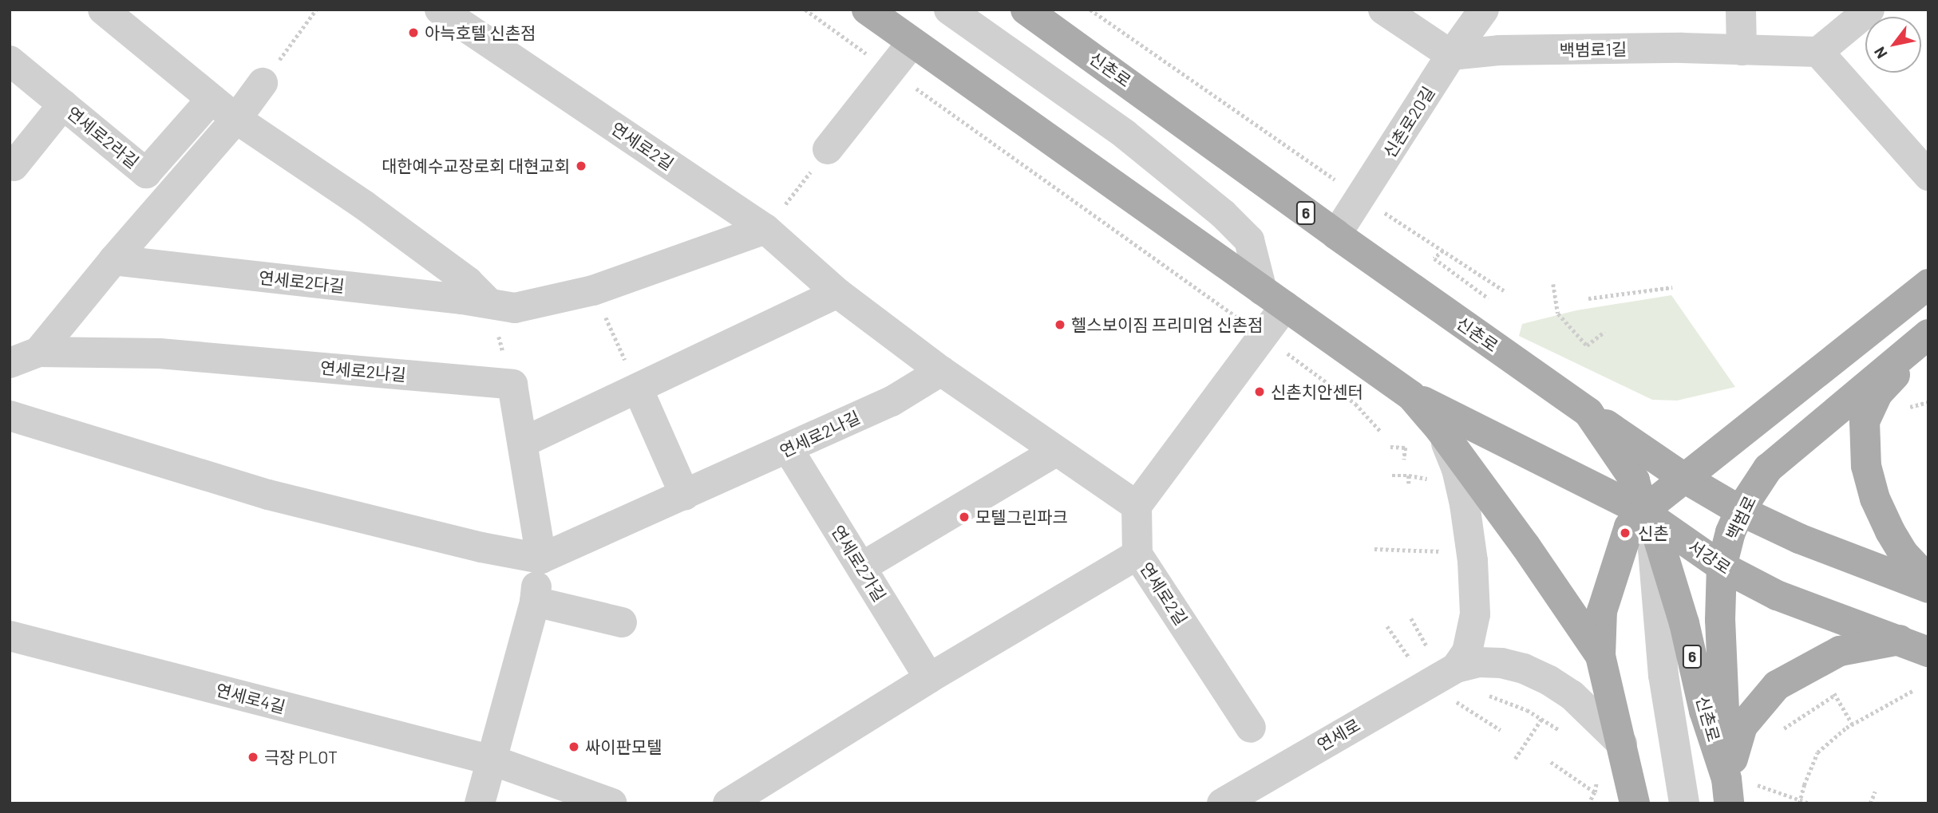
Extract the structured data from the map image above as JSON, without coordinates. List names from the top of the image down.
{
  "streets": {
    "main road": [
      "신촌로",
      "6",
      "백범로",
      "서강로"
    ],
    "street": [
      "백범로1길",
      "신촌로20길",
      "연세로2라길",
      "연세로2길",
      "연세로2다길",
      "연세로2나길",
      "연세로2가길",
      "연세로4길",
      "연세로"
    ]
  },
  "crossings": [
    ["백범로1길", "신촌로20길"],
    ["신촌로", "신촌로20길"],
    ["신촌로", "백범로"],
    ["신촌로", "서강로"],
    ["연세로2길", "연세로2다길"],
    ["연세로2길", "연세로2나길"],
    ["연세로2나길", "연세로2가길"],
    ["백범로", "서강로"]
  ],
  "places": [
    "아늑호텔 신촌점",
    "대한예수교장로회 대현교회",
    "헬스보이짐 프리미엄 신촌점",
    "신촌치안센터",
    "모텔그린파크",
    "신촌",
    "싸이판모텔",
    "극장 PLOT"
  ],
  "north": "bottom left"
}
